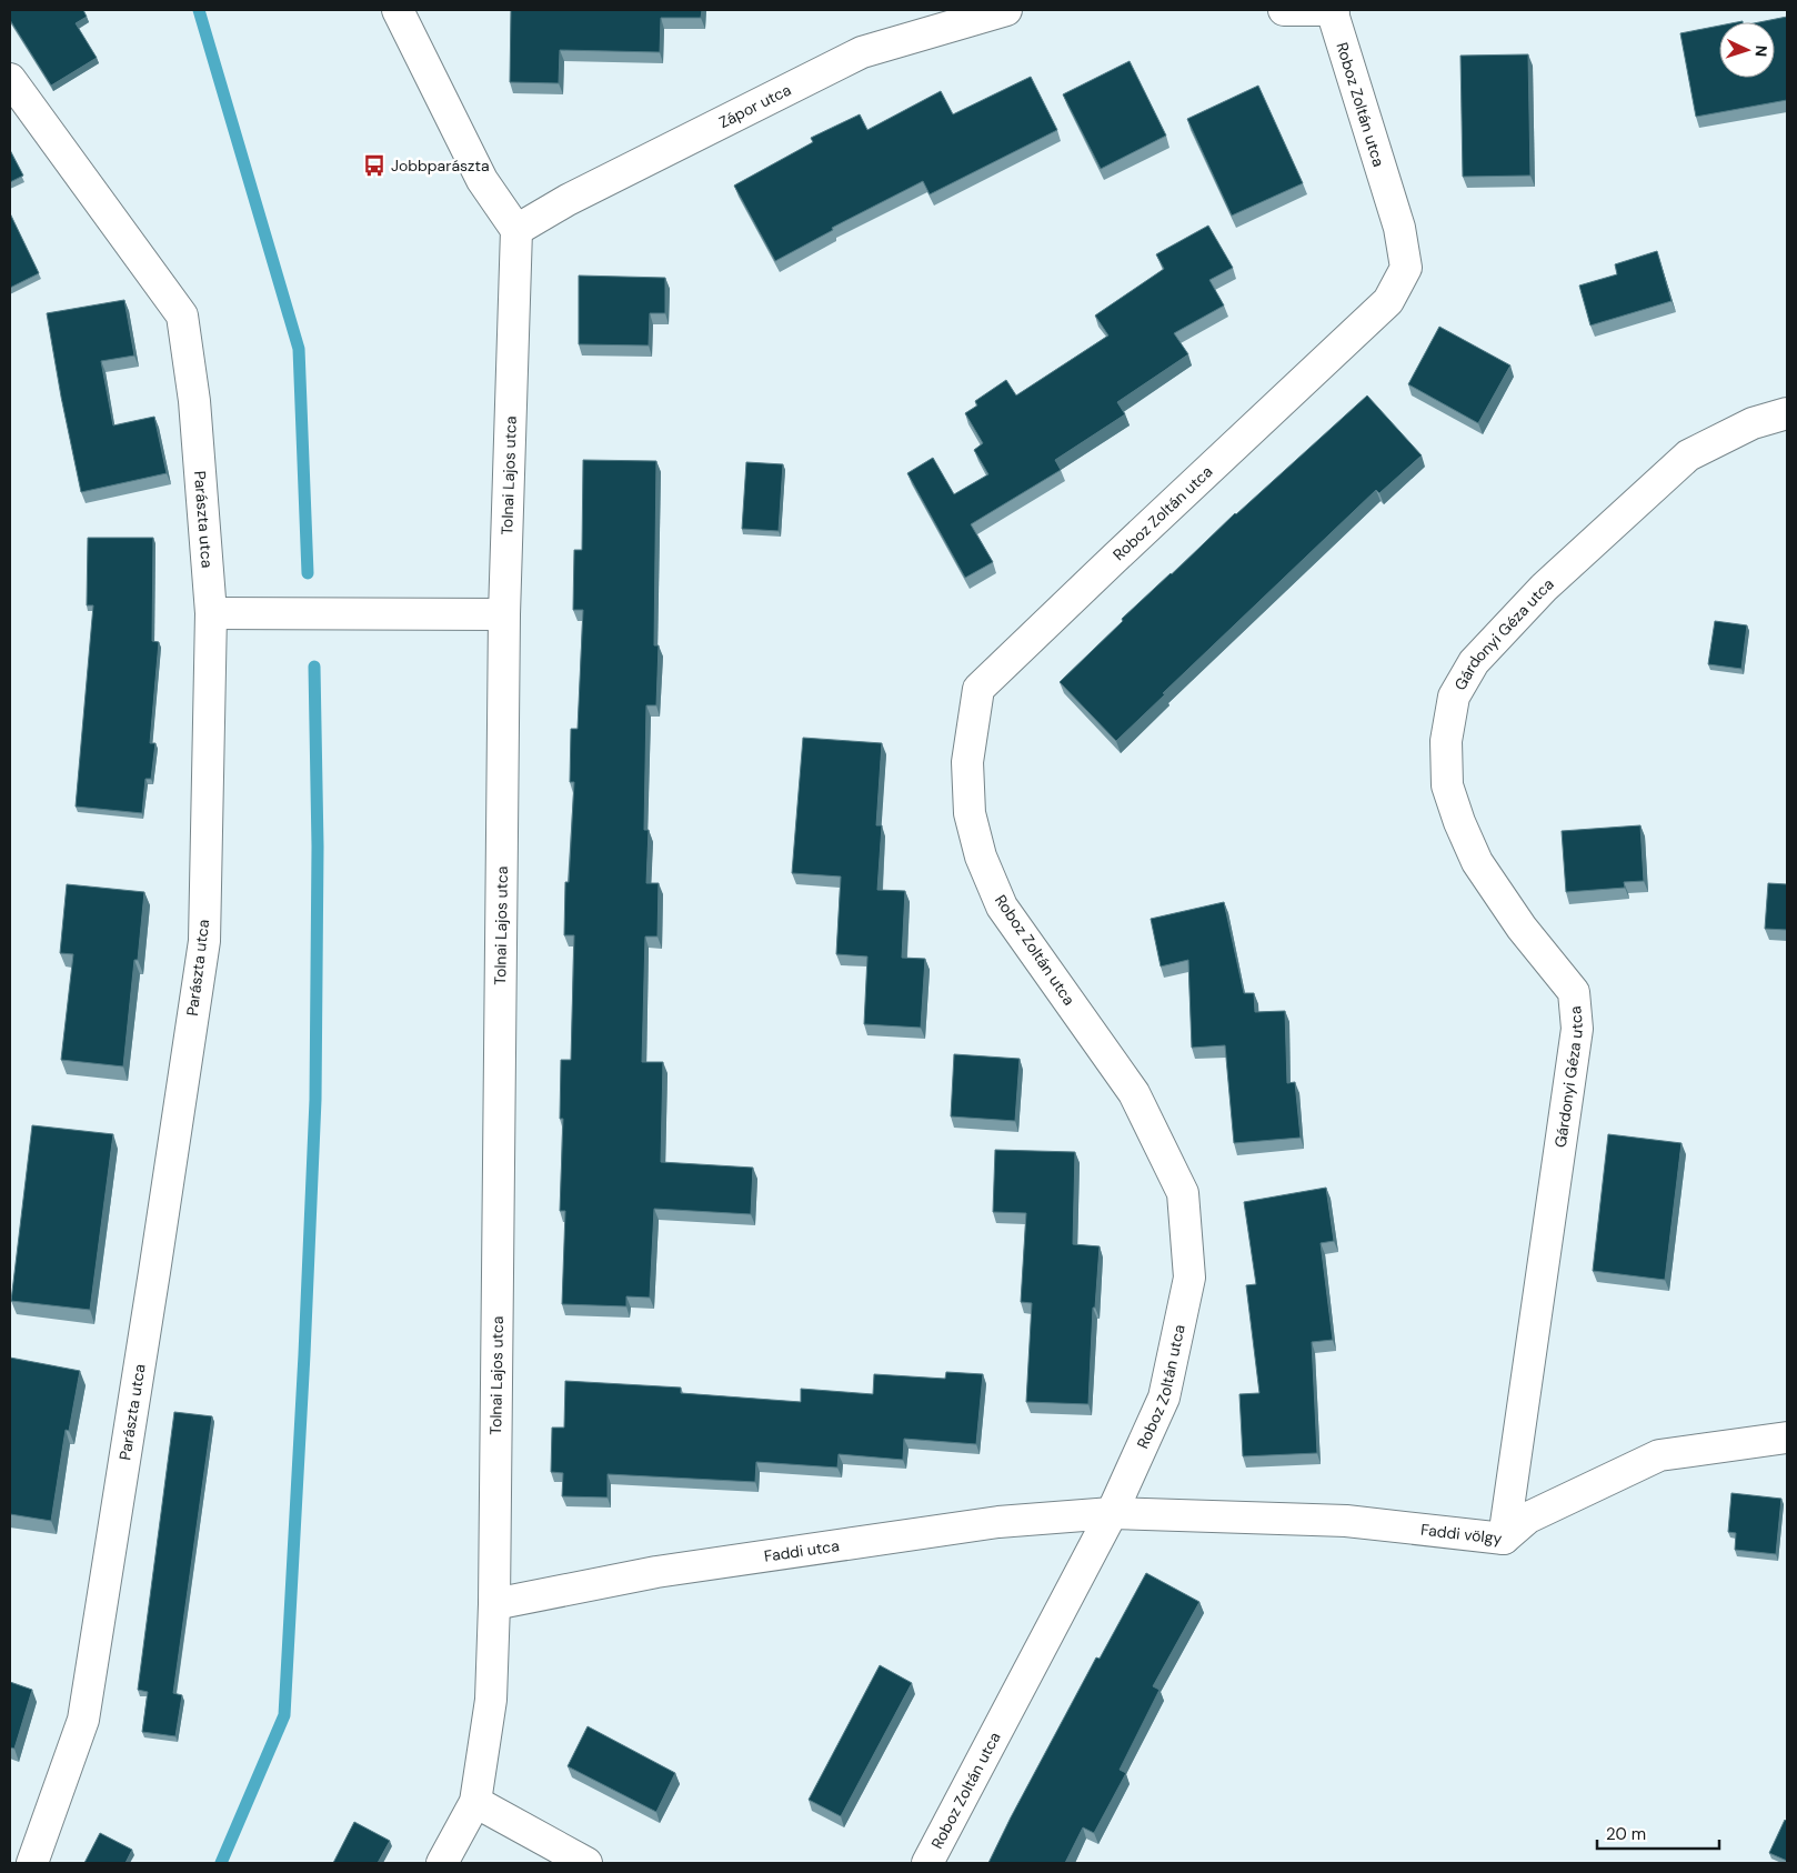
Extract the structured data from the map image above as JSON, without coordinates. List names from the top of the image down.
{
  "streets": {
    "street": [
      "Roboz Zoltán utca",
      "Zápor utca",
      "Tolnai Lajos utca",
      "Parászta utca",
      "Gárdonyi Géza utca",
      "Faddi völgy",
      "Faddi utca"
    ]
  },
  "crossings": [
    ["Roboz Zoltán utca", "Faddi völgy"],
    ["Roboz Zoltán utca", "Faddi utca"],
    ["Zápor utca", "Tolnai Lajos utca"],
    ["Tolnai Lajos utca", "Faddi utca"],
    ["Gárdonyi Géza utca", "Faddi völgy"],
    ["Faddi völgy", "Faddi utca"]
  ],
  "places": {
    "bus stop": ["Jobbparászta"]
  },
  "scale_bar": "20 m",
  "north": "right"
}
